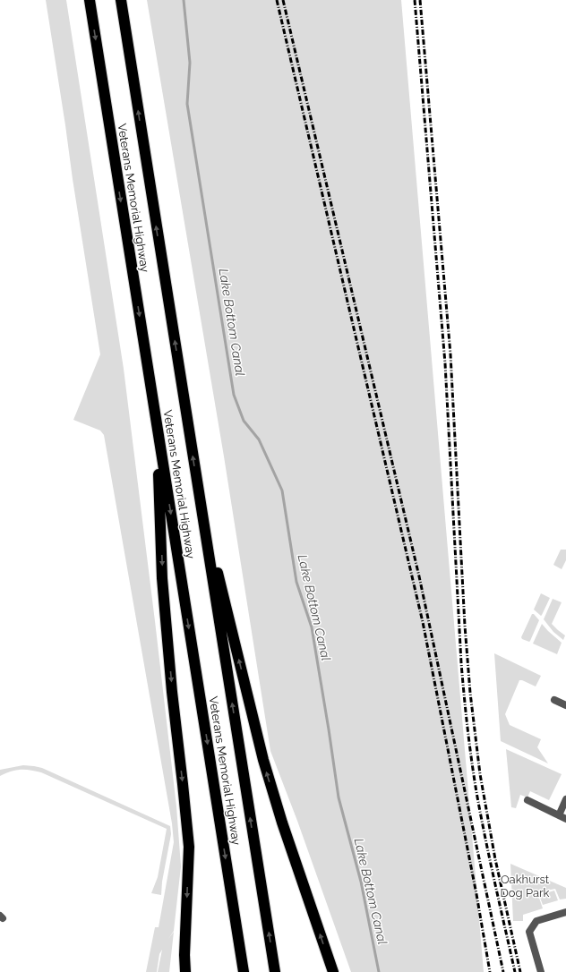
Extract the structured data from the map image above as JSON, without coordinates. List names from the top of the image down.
{
  "streets": {
    "highway": ["Veterans Memorial Highway"]
  },
  "water": ["Lake Bottom Canal"],
  "parks": ["Oakhurst Dog Park"]
}
